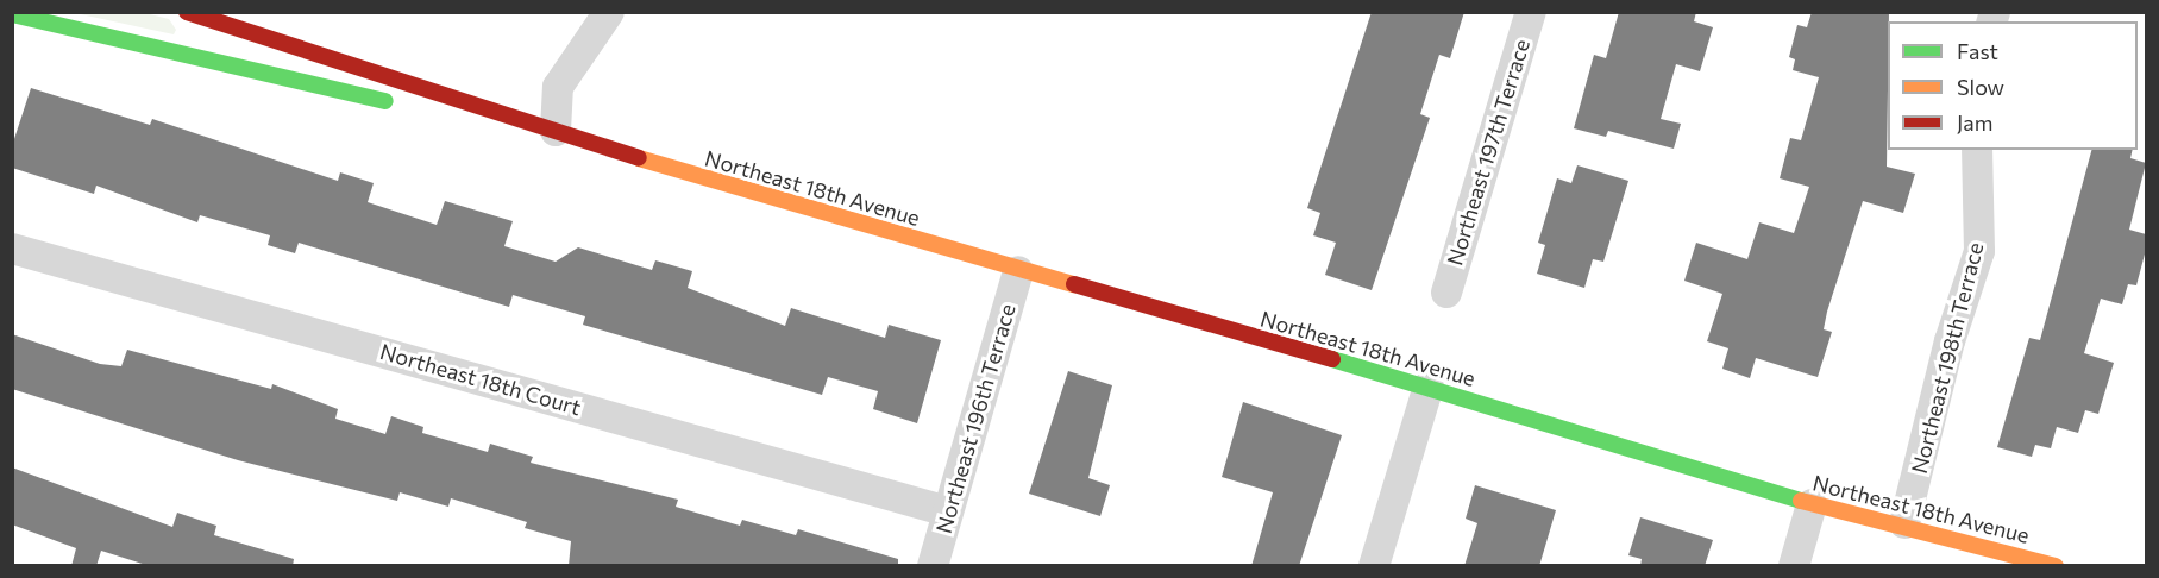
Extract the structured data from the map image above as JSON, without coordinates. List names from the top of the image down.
{
  "streets": {
    "street": [
      "Northeast 197th Terrace",
      "Northeast 18th Avenue",
      "Northeast 198th Terrace",
      "Northeast 18th Court",
      "Northeast 196th Terrace"
    ]
  },
  "crossings": [
    ["Northeast 18th Avenue", "Northeast 198th Terrace"],
    ["Northeast 18th Avenue", "Northeast 196th Terrace"],
    ["Northeast 18th Court", "Northeast 196th Terrace"]
  ],
  "legend": ["Fast", "Slow", "Jam"]
}
